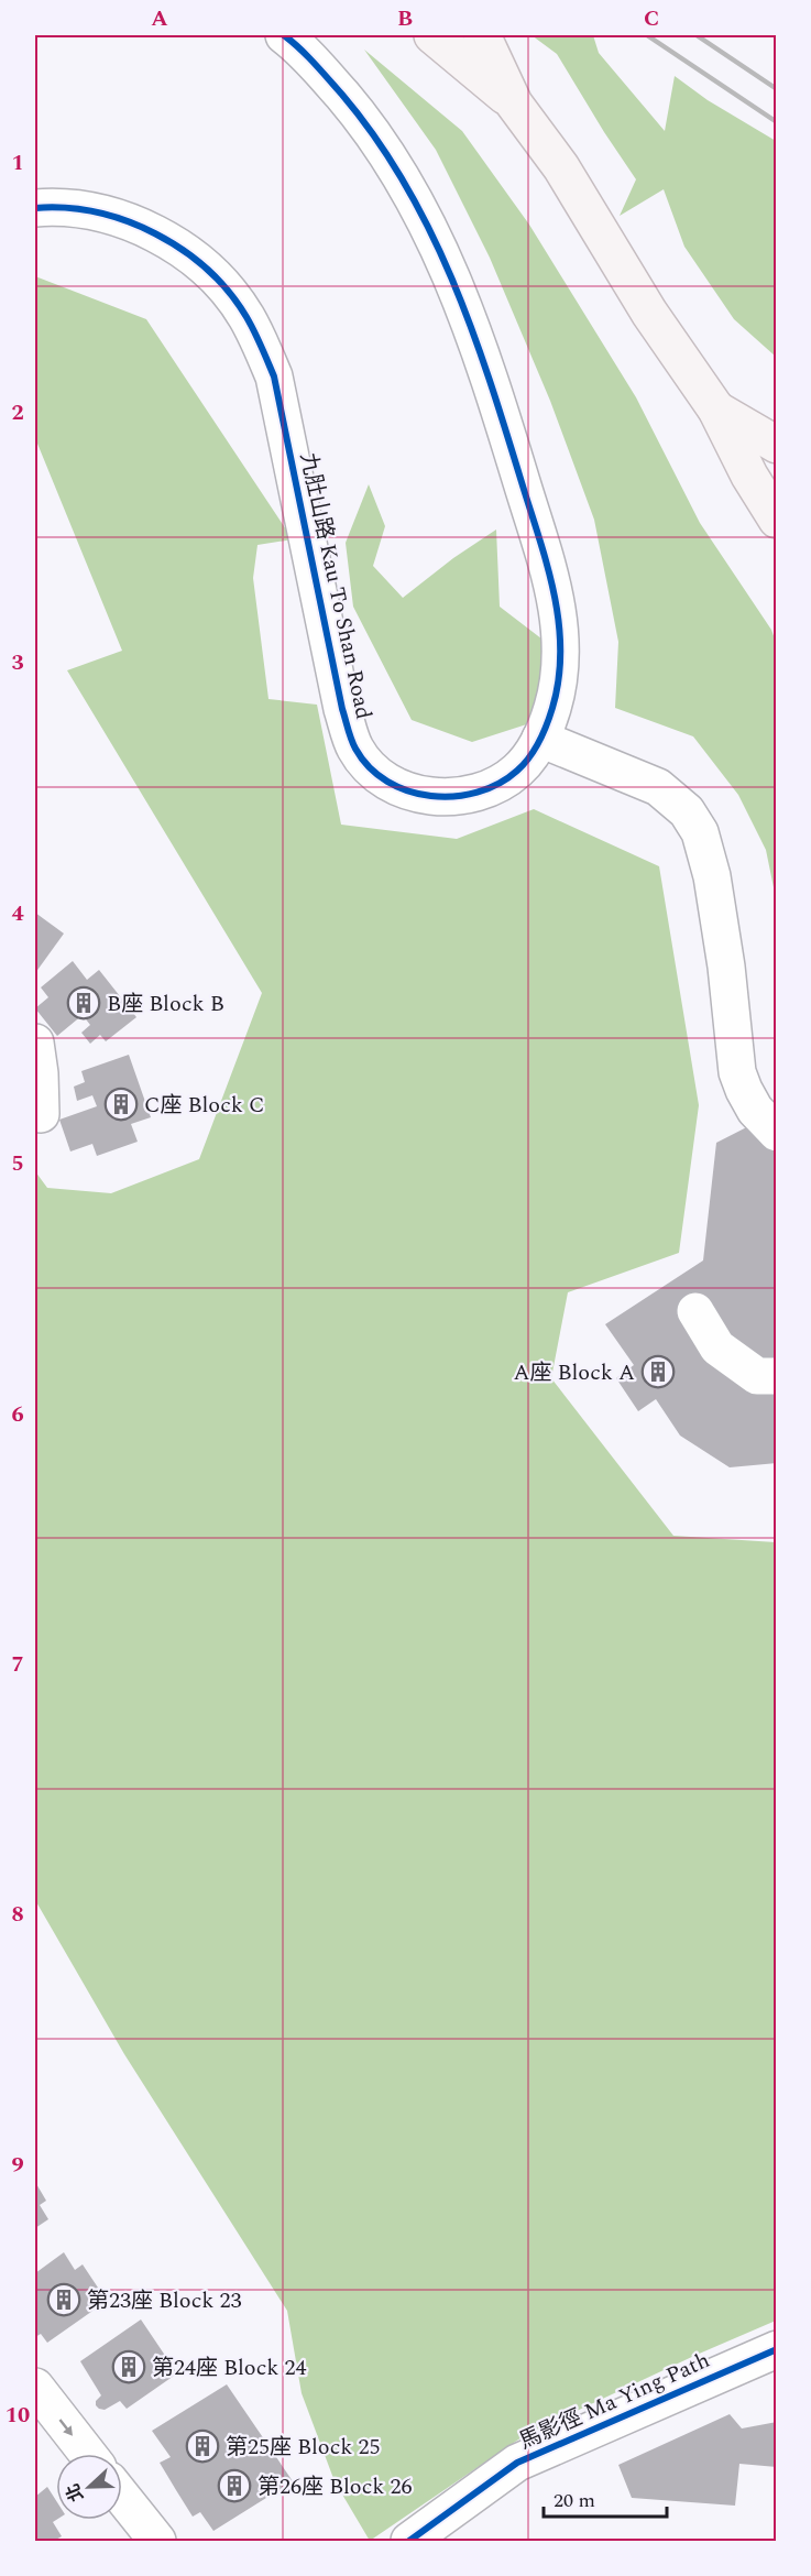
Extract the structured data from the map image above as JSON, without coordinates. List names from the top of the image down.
{
  "streets": {
    "street": ["九肚山路 Kau To Shan Road", "馬影徑 Ma Ying Path"]
  },
  "places": {
    "building": [
      "B座 Block B",
      "C座 Block C",
      "A座 Block A",
      "第23座 Block 23",
      "第24座 Block 24",
      "第25座 Block 25",
      "第26座 Block 26"
    ]
  },
  "scale_bar": "20 m",
  "north": "left",
  "grid": {
    "columns": ["A", "B", "C"],
    "rows": [
      "1",
      "2",
      "3",
      "4",
      "5",
      "6",
      "7",
      "8",
      "9",
      "10"
    ]
  }
}
